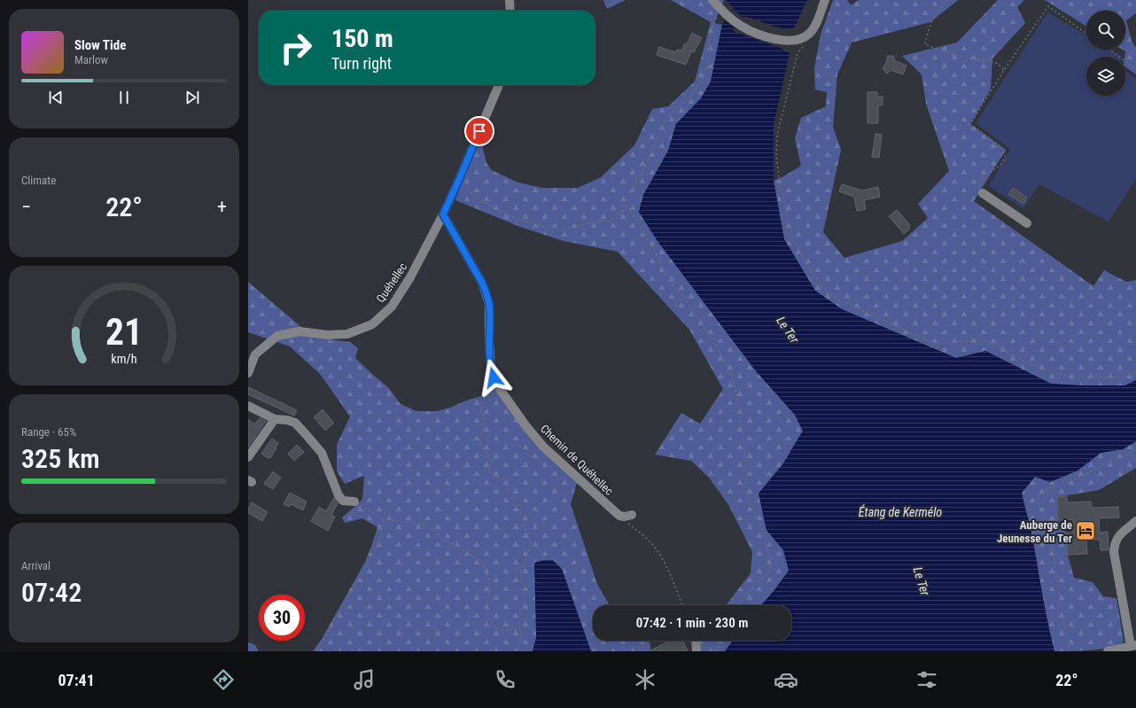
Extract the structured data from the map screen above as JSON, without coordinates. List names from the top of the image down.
{
  "streets": {
    "street": ["Quéhellec", "Chemin de Quéhellec"]
  },
  "crossings": [
    ["Quéhellec", "Chemin de Quéhellec"]
  ],
  "water": ["Le Ter", "Étang de Kermélo"],
  "places": {
    "hotel": ["Auberge de Jeunesse du Ter"]
  },
  "page": {
    "turn": ["150 m", "Turn right"],
    "song": ["Slow Tide", "Marlow"],
    "tile": [
      "Climate",
      ["Range · 65%", "325 km"],
      ["Arrival", "07:42"]
    ],
    "heat": ["−", "22°", "+"],
    "limit": "30",
    "trip": "07:42 · 1 min · 230 m",
    "tabs": ["07:41", "22°"],
    "gauge": ["21", "km/h"]
  }
}
